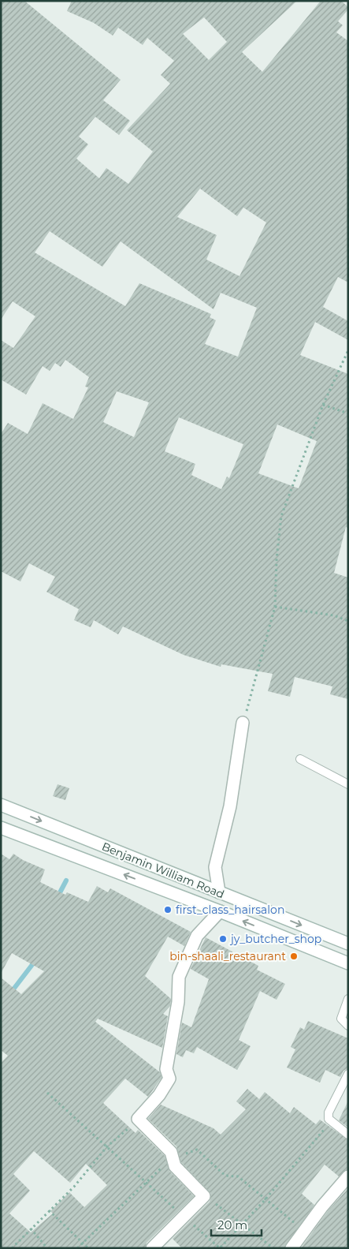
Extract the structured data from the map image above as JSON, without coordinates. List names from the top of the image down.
{
  "streets": {
    "main road": ["Benjamin William Road"]
  },
  "places": ["first_class_hairsalon", "jy_butcher_shop", "bin-shaali_restaurant"],
  "scale_bar": "20 m"
}
